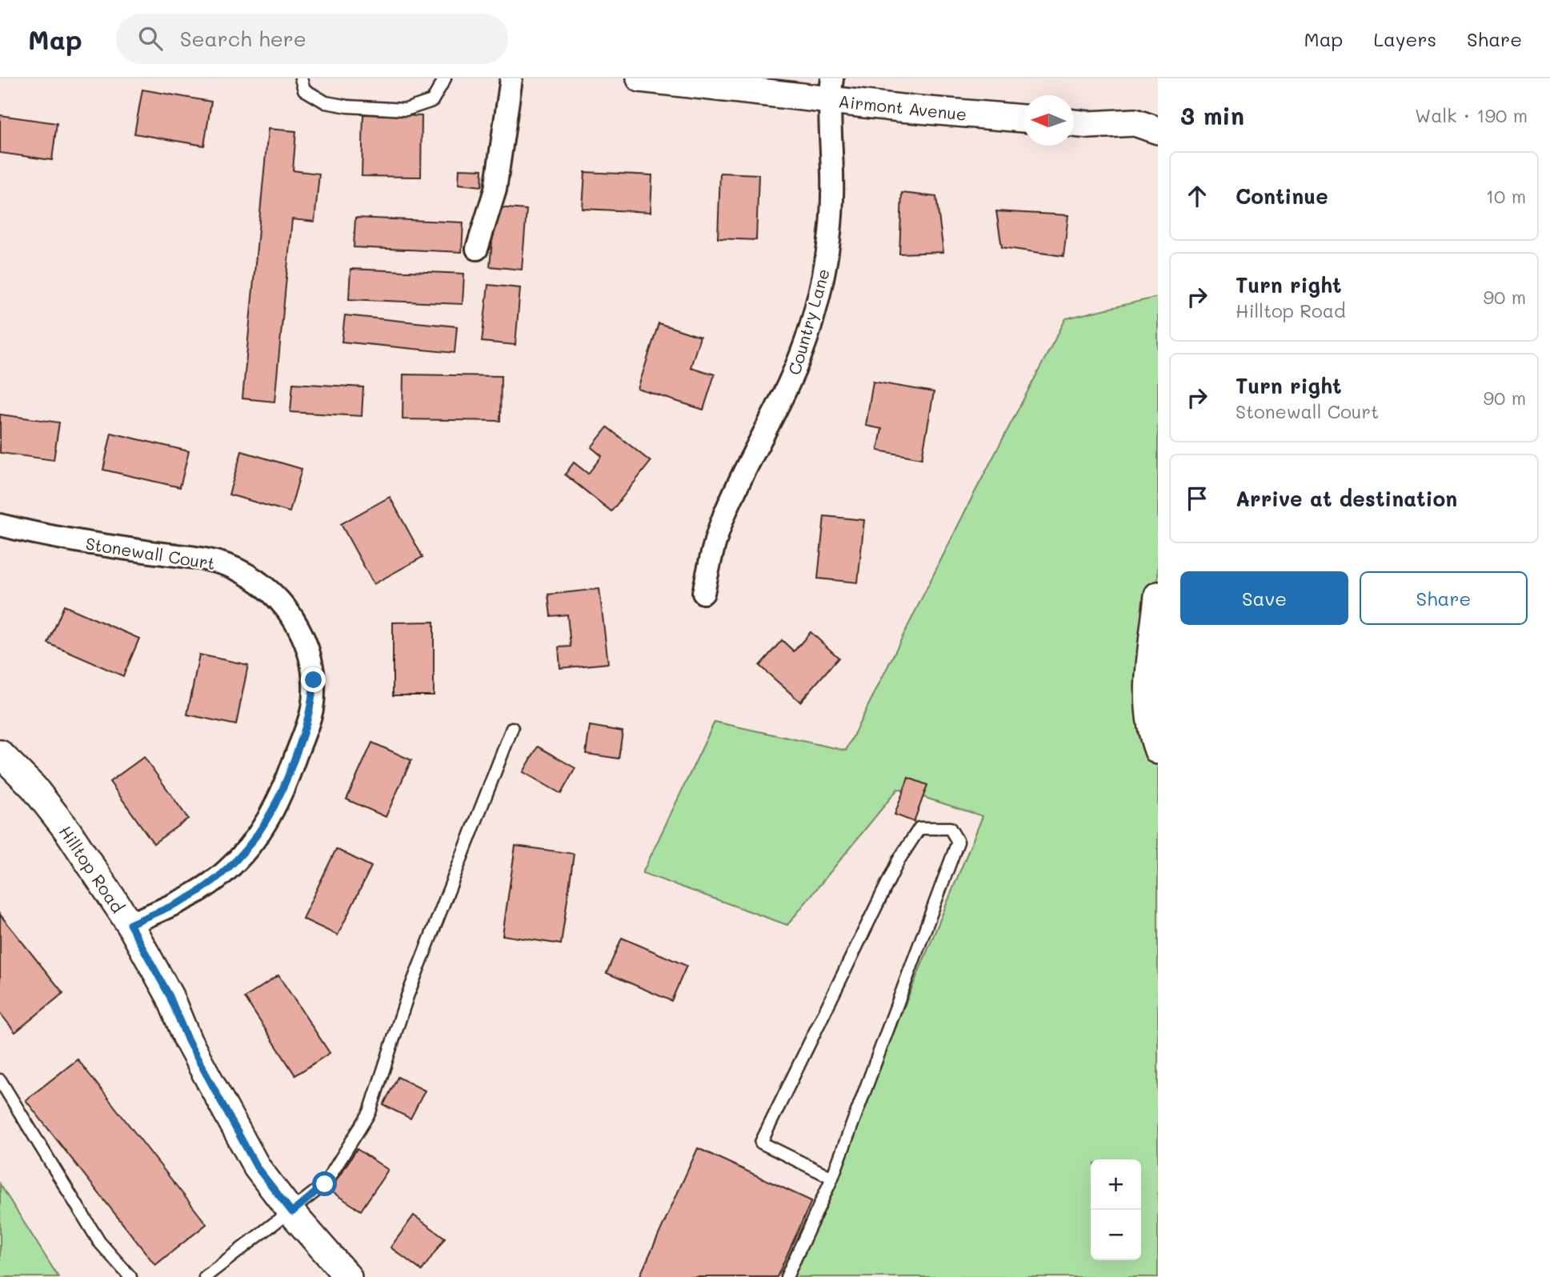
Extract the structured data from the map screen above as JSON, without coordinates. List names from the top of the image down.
{
  "streets": {
    "street": [
      "Airmont Avenue",
      "Country Lane",
      "Stonewall Court",
      "Hilltop Road"
    ]
  },
  "crossings": [
    ["Airmont Avenue", "Country Lane"],
    ["Stonewall Court", "Hilltop Road"]
  ],
  "north": "left",
  "page": {
    "header": "Map",
    "search": "Search here",
    "nav": ["Map", "Layers", "Share"],
    "heading": ["3 min", "Walk · 190 m"],
    "list": [
      ["Continue", "10 m"],
      ["Turn right", "Hilltop Road", "90 m"],
      ["Turn right", "Stonewall Court", "90 m"],
      "Arrive at destination"
    ],
    "buttons": ["Save", "Share"],
    "map_buttons": ["+", "−"]
  }
}
